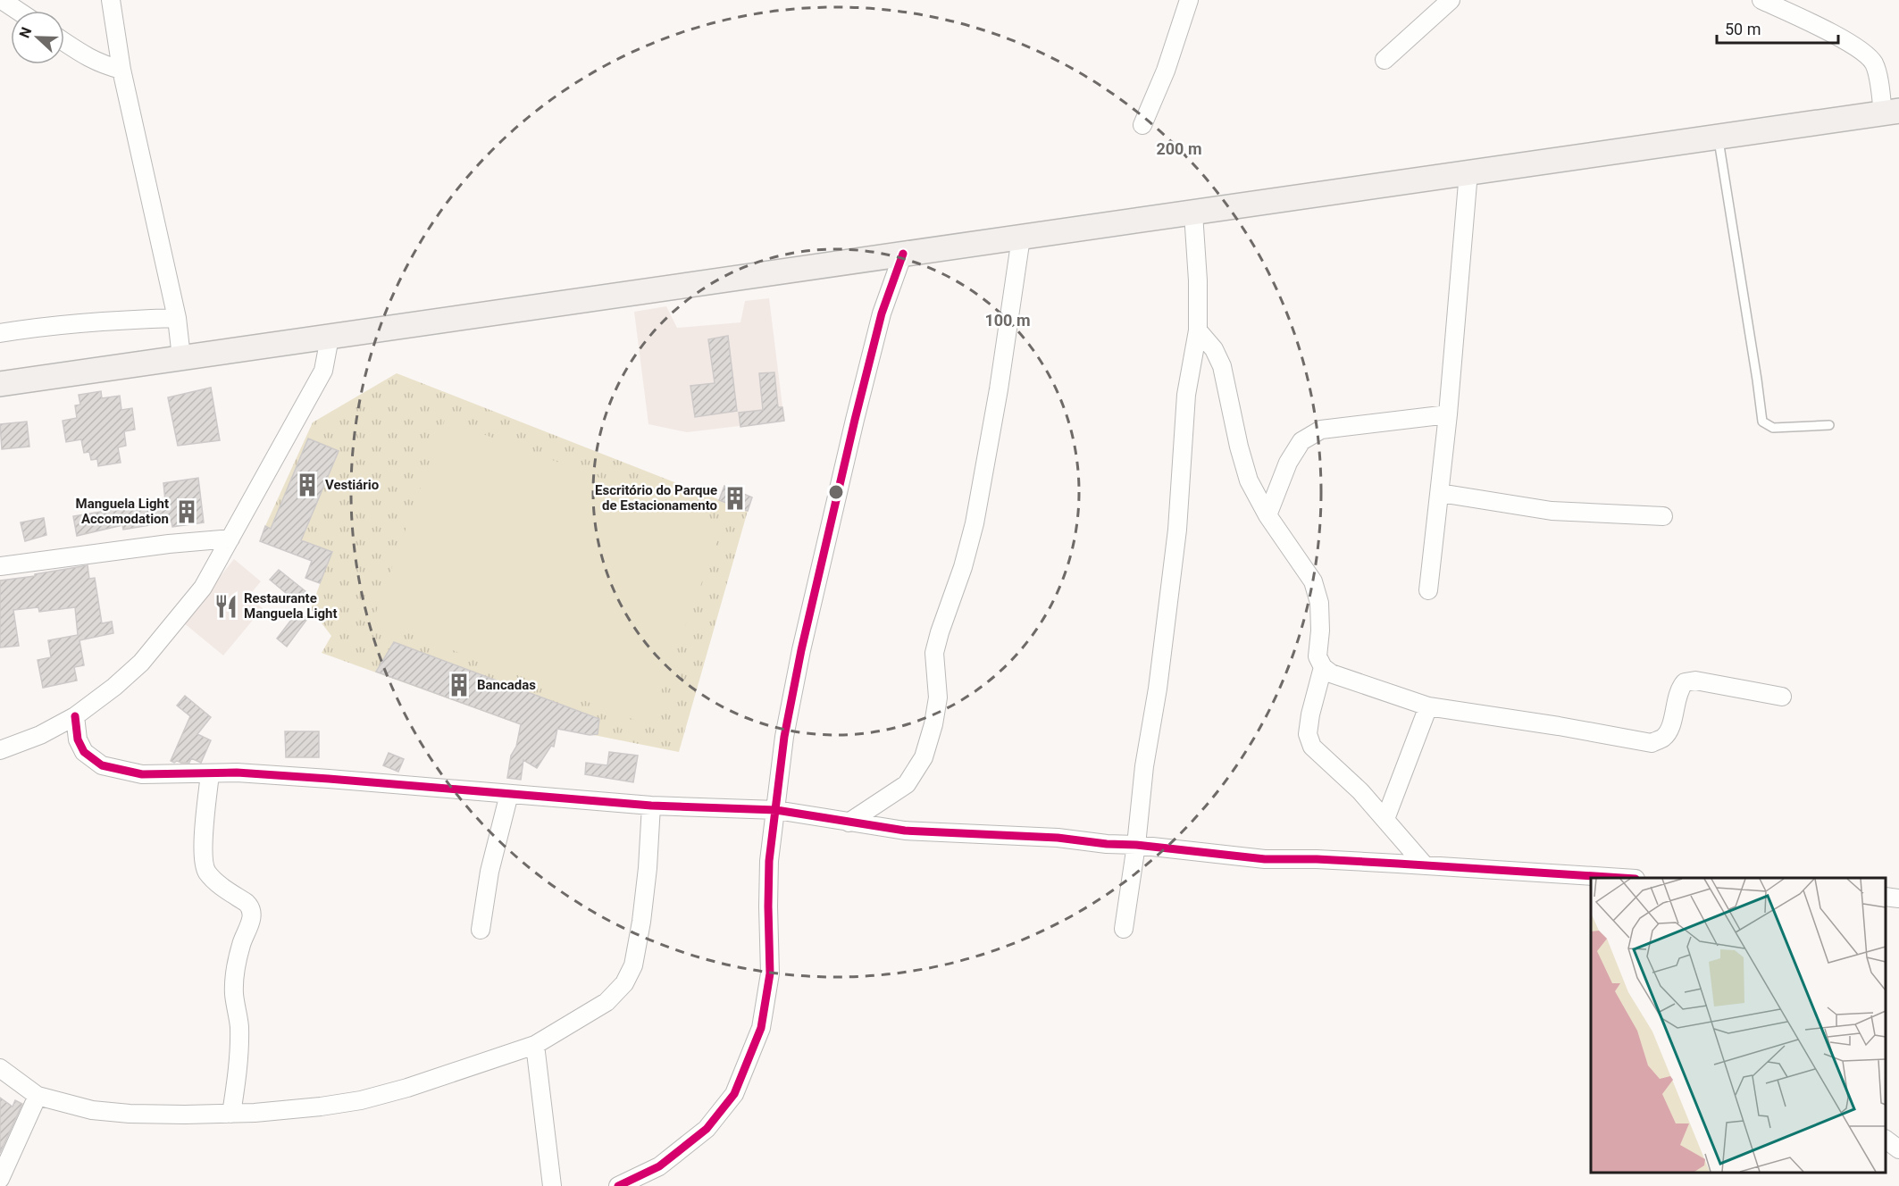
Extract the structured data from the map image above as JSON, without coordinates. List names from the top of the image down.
{
  "places": {
    "building": [
      "Vestiário",
      "Escritório do Parque de Estacionamento",
      "Manguela Light Accomodation",
      "Bancadas"
    ],
    "restaurant": ["Restaurante Manguela Light"]
  },
  "scale_bar": "50 m",
  "north": "left",
  "rings": ["200 m", "100 m"]
}
